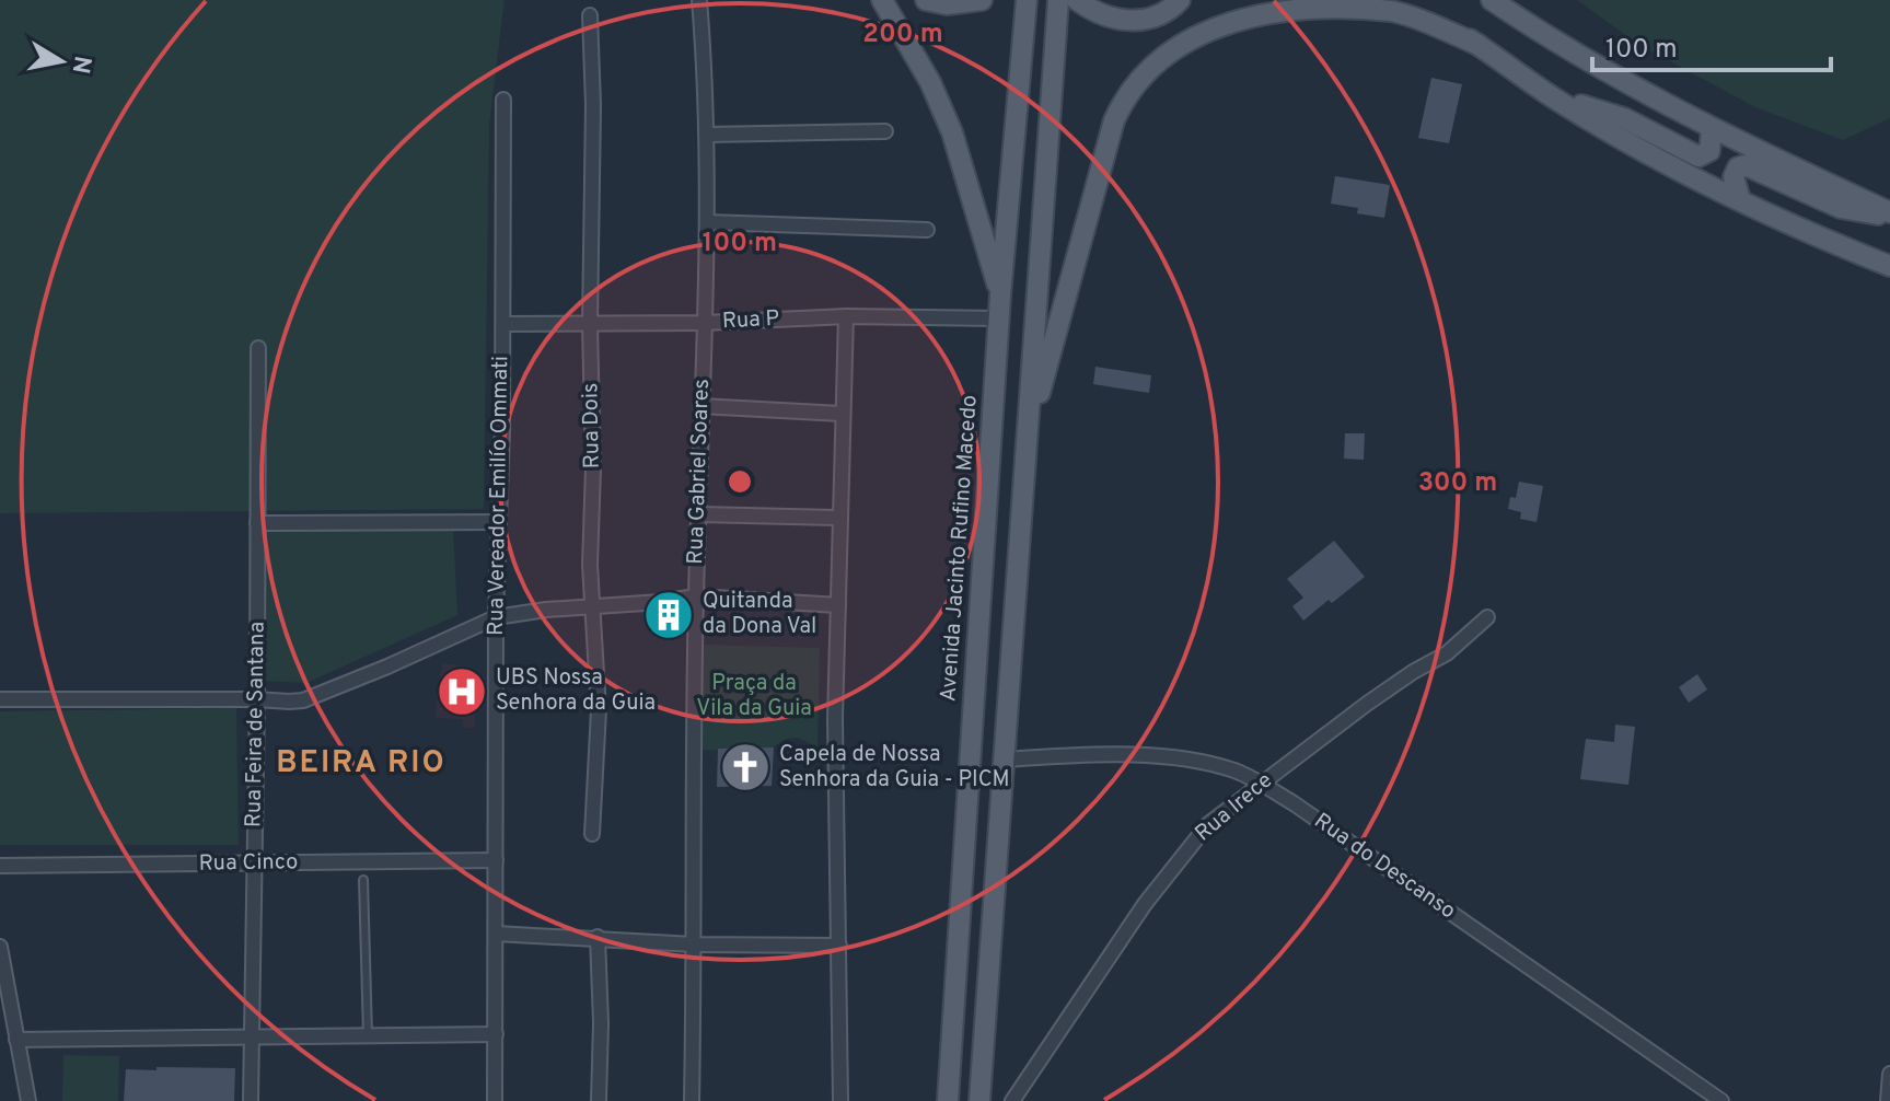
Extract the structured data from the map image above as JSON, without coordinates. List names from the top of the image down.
{
  "streets": {
    "main road": ["Avenida Jacinto Rufino Macedo"],
    "street": [
      "Rua P",
      "Rua Dois",
      "Rua Gabriel Soares",
      "Rua Vereador Emilío Ommati",
      "Rua Feira de Santana",
      "Rua Irece",
      "Rua Cinco",
      "Rua do Descanso"
    ]
  },
  "crossings": [
    ["Rua P", "Rua Dois"],
    ["Rua P", "Rua Gabriel Soares"],
    ["Rua P", "Rua Vereador Emilío Ommati"],
    ["Rua P", "Avenida Jacinto Rufino Macedo"],
    ["Rua Vereador Emilío Ommati", "Rua Cinco"],
    ["Rua Feira de Santana", "Rua Cinco"],
    ["Rua Irece", "Rua do Descanso"]
  ],
  "districts": ["BEIRA RIO"],
  "parks": ["Praça da Vila da Guia"],
  "places": {
    "building": ["Quitanda da Dona Val"],
    "hospital": ["UBS Nossa Senhora da Guia"],
    "church": ["Capela de Nossa Senhora da Guia - PICM"]
  },
  "scale_bar": "100 m",
  "north": "right",
  "rings": ["200 m", "100 m", "300 m"]
}
